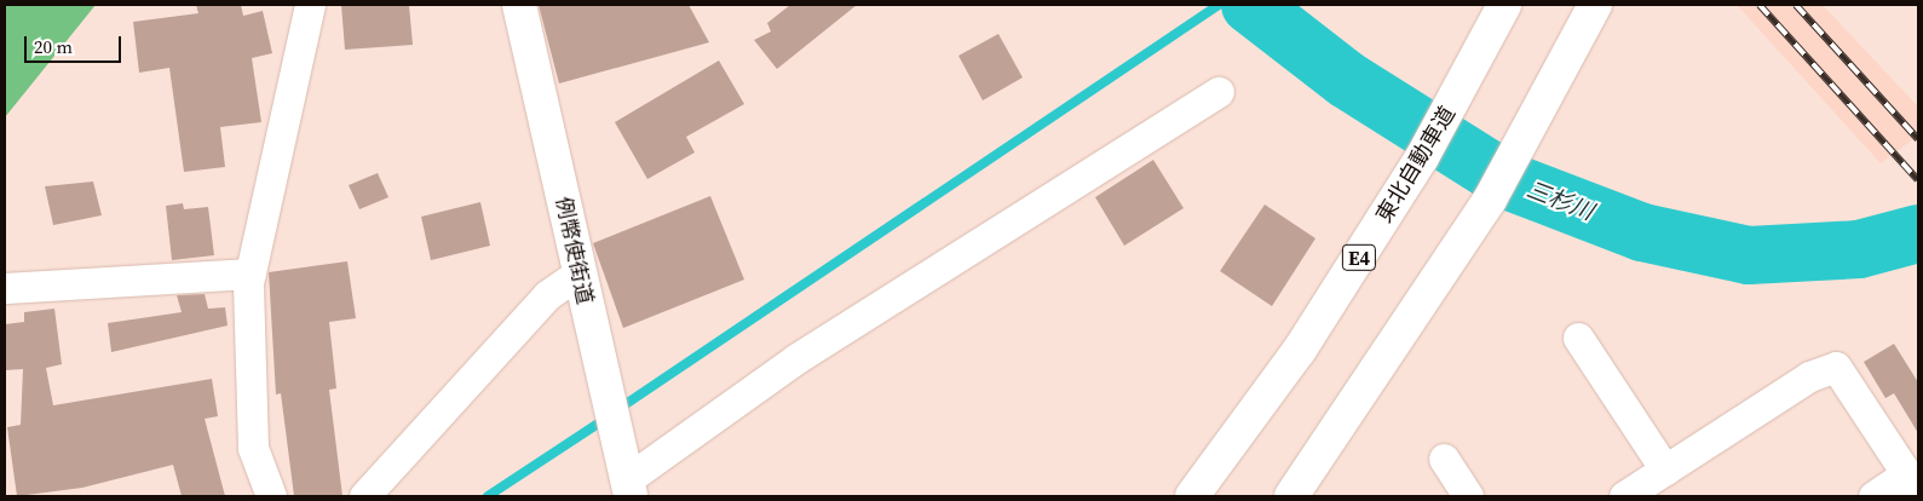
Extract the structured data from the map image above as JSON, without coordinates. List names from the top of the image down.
{
  "streets": {
    "main road": ["東北自動車道", "例幣使街道", "E4"]
  },
  "water": ["三杉川"],
  "scale_bar": "20 m"
}
